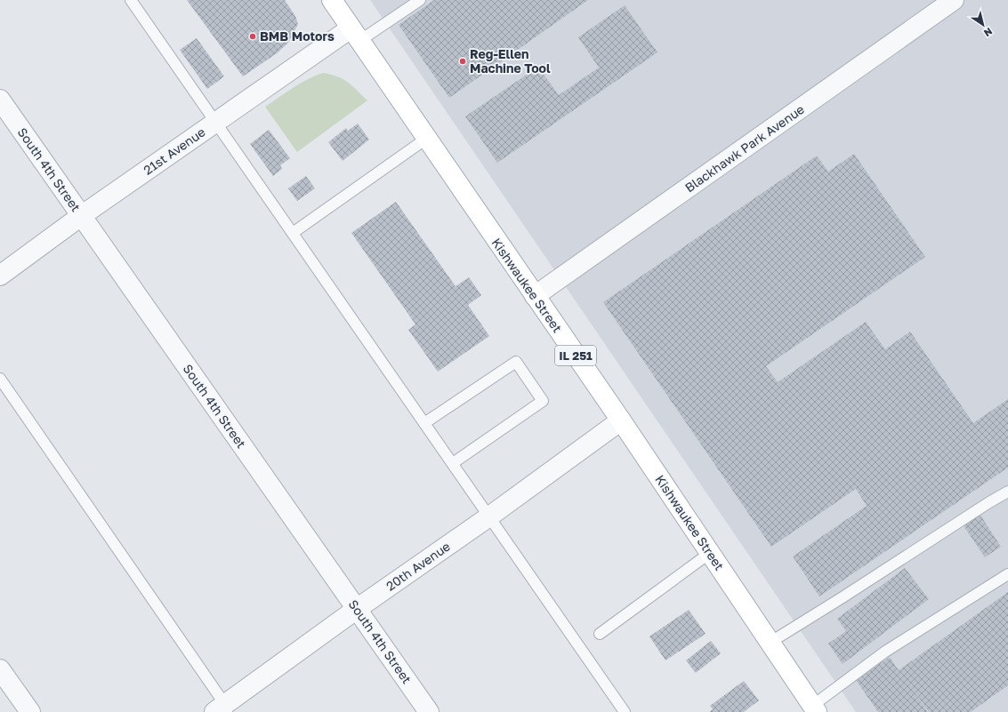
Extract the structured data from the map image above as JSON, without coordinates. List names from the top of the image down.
{
  "streets": {
    "main road": ["Kishwaukee Street", "IL 251"],
    "street": [
      "Blackhawk Park Avenue",
      "21st Avenue",
      "South 4th Street",
      "20th Avenue"
    ]
  },
  "crossings": [
    ["Blackhawk Park Avenue", "Kishwaukee Street"],
    ["21st Avenue", "South 4th Street"],
    ["21st Avenue", "Kishwaukee Street"],
    ["South 4th Street", "20th Avenue"],
    ["Kishwaukee Street", "20th Avenue"]
  ],
  "places": ["BMB Motors", "Reg-Ellen Machine Tool"],
  "north": "bottom right"
}
